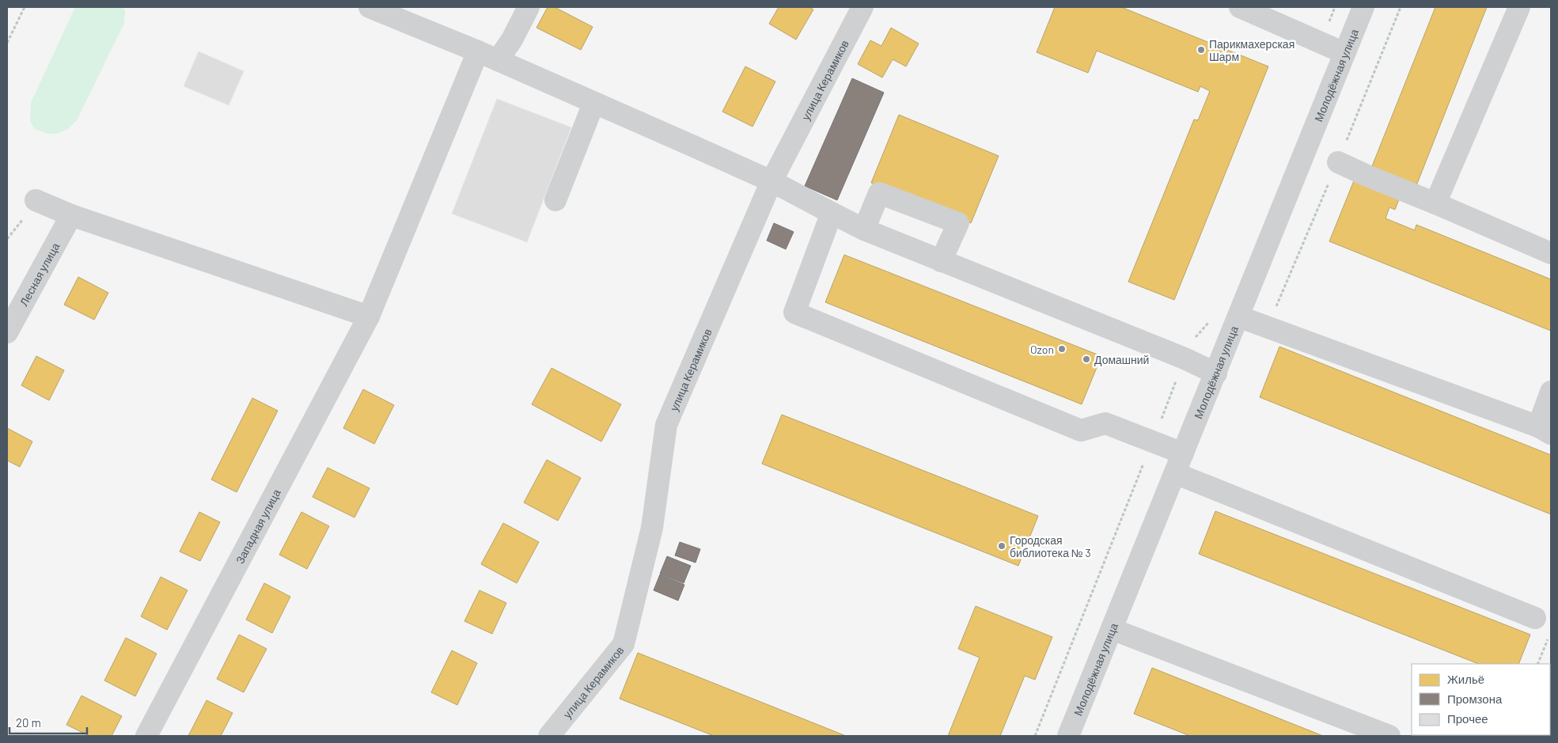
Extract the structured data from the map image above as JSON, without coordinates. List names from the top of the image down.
{
  "streets": {
    "street": [
      "Молодёжная улица",
      "улица Керамиков",
      "Лесная улица",
      "Западная улица"
    ]
  },
  "places": [
    "Парикмахерская Шарм",
    "Ozon",
    "Домашний",
    "Городская библиотека № 3"
  ],
  "legend": ["Жильё", "Промзона", "Прочее"],
  "scale_bar": "20 m"
}
